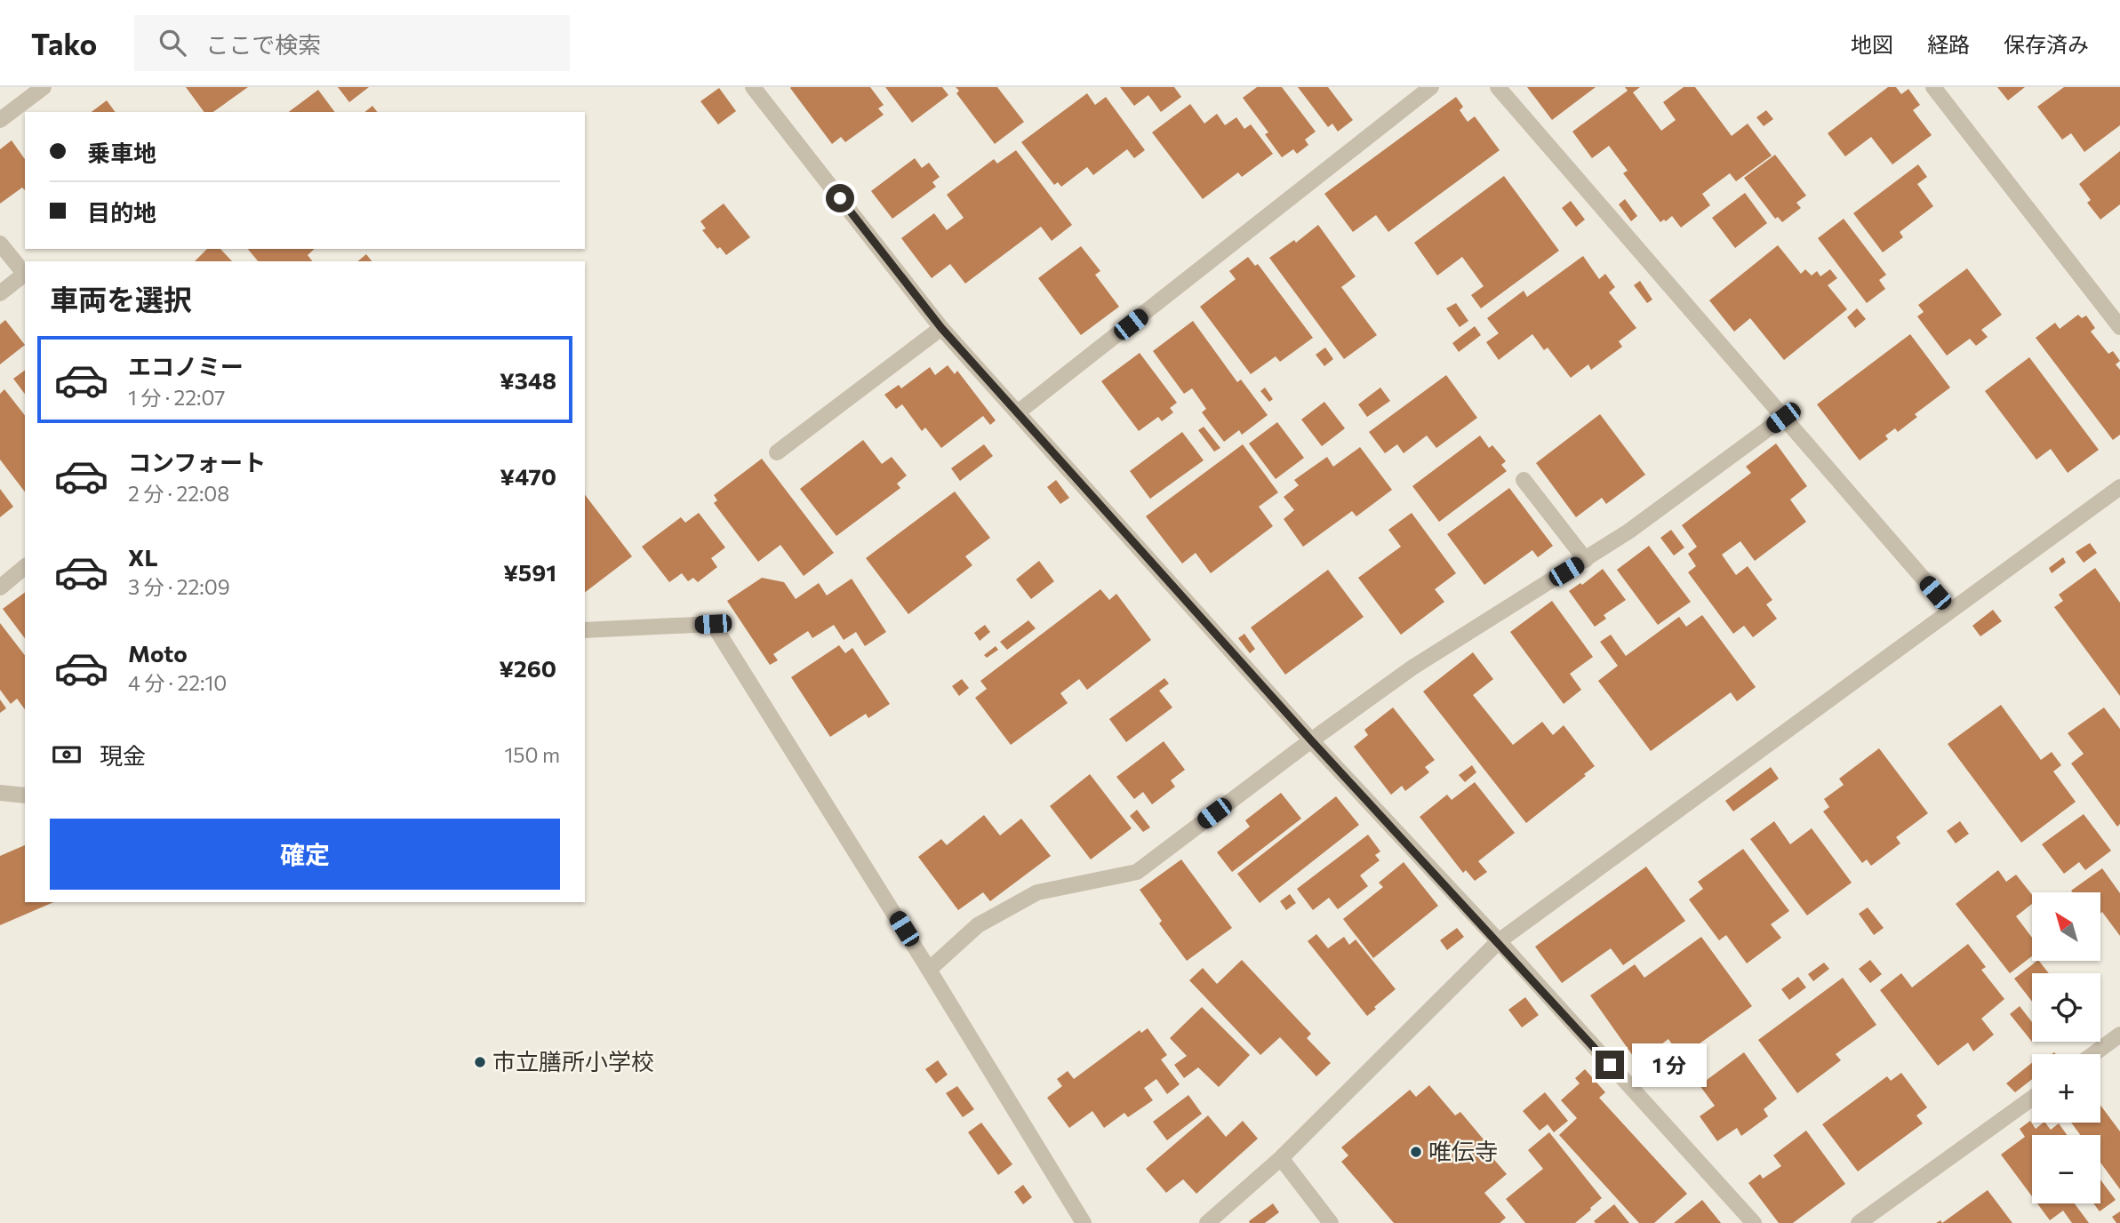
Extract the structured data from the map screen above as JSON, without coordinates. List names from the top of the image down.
{
  "places": ["市立膳所小学校", "唯伝寺"],
  "north": "top left",
  "page": {
    "header": "Tako",
    "search": "ここで検索",
    "nav": ["地図", "経路", "保存済み"],
    "banner": ["乗車地", "目的地"],
    "heading": "車両を選択",
    "list": [
      {
        "name": "エコノミー",
        "note": "1 分 · 22:07",
        "value": "¥348"
      },
      {
        "name": "コンフォート",
        "note": "2 分 · 22:08",
        "value": "¥470"
      },
      {
        "name": "XL",
        "note": "3 分 · 22:09",
        "value": "¥591"
      },
      {
        "name": "Moto",
        "note": "4 分 · 22:10",
        "value": "¥260"
      }
    ],
    "pay": ["現金", "150 m"],
    "buttons": "確定",
    "map_buttons": ["+", "−"],
    "bubble": "1 分"
  }
}
